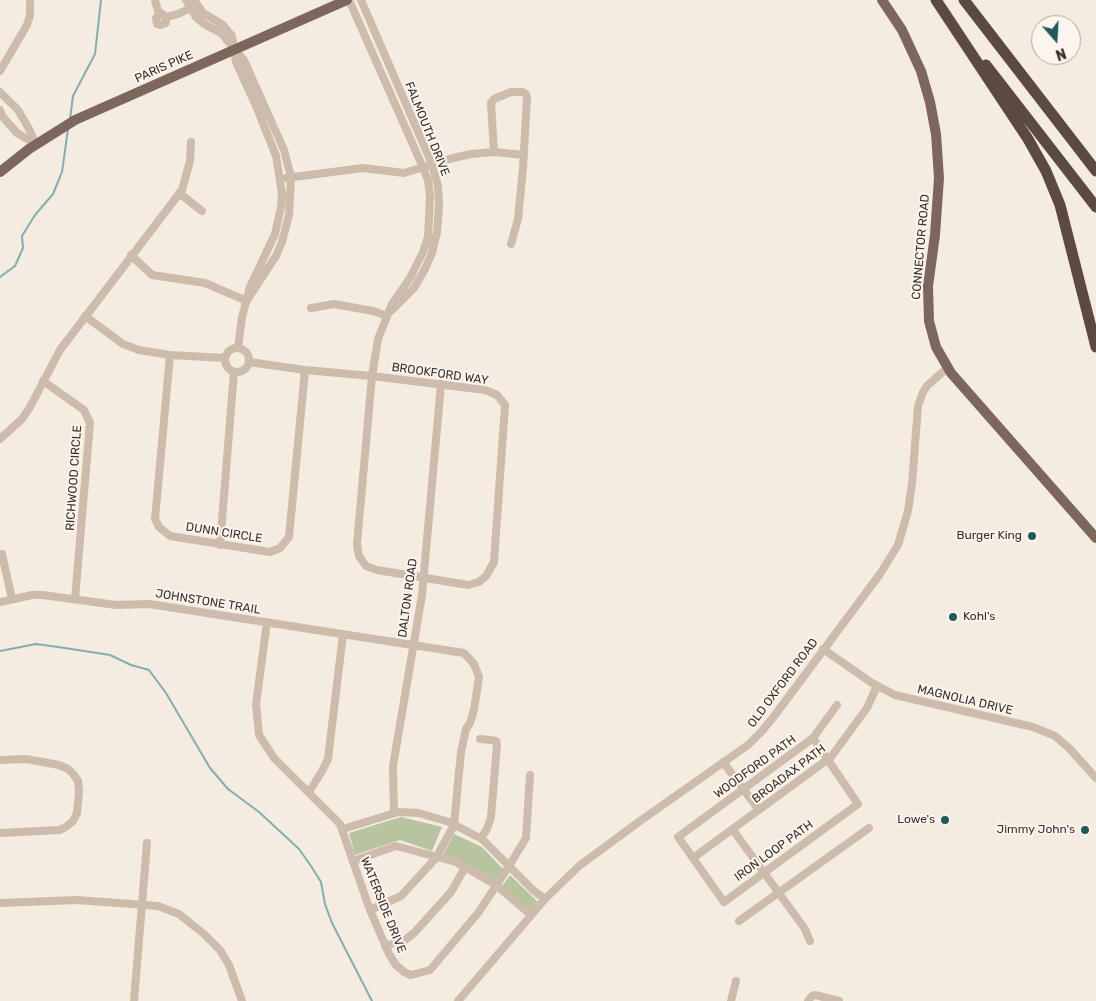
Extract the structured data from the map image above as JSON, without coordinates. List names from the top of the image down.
{
  "streets": {
    "main road": ["PARIS PIKE", "CONNECTOR ROAD"],
    "street": [
      "FALMOUTH DRIVE",
      "BROOKFORD WAY",
      "RICHWOOD CIRCLE",
      "DUNN CIRCLE",
      "DALTON ROAD",
      "JOHNSTONE TRAIL",
      "OLD OXFORD ROAD",
      "MAGNOLIA DRIVE",
      "WOODFORD PATH",
      "BROADAX PATH",
      "IRON LOOP PATH",
      "WATERSIDE DRIVE"
    ]
  },
  "crossings": [
    ["PARIS PIKE", "FALMOUTH DRIVE"],
    ["FALMOUTH DRIVE", "BROOKFORD WAY"],
    ["FALMOUTH DRIVE", "DALTON ROAD"],
    ["CONNECTOR ROAD", "OLD OXFORD ROAD"],
    ["BROOKFORD WAY", "DUNN CIRCLE"],
    ["BROOKFORD WAY", "DALTON ROAD"],
    ["RICHWOOD CIRCLE", "JOHNSTONE TRAIL"],
    ["DALTON ROAD", "JOHNSTONE TRAIL"],
    ["JOHNSTONE TRAIL", "WATERSIDE DRIVE"],
    ["OLD OXFORD ROAD", "MAGNOLIA DRIVE"],
    ["MAGNOLIA DRIVE", "BROADAX PATH"],
    ["WOODFORD PATH", "IRON LOOP PATH"],
    ["BROADAX PATH", "IRON LOOP PATH"]
  ],
  "places": [
    "Burger King",
    "Kohl's",
    "Lowe's",
    "Jimmy John's"
  ],
  "north": "bottom"
}
